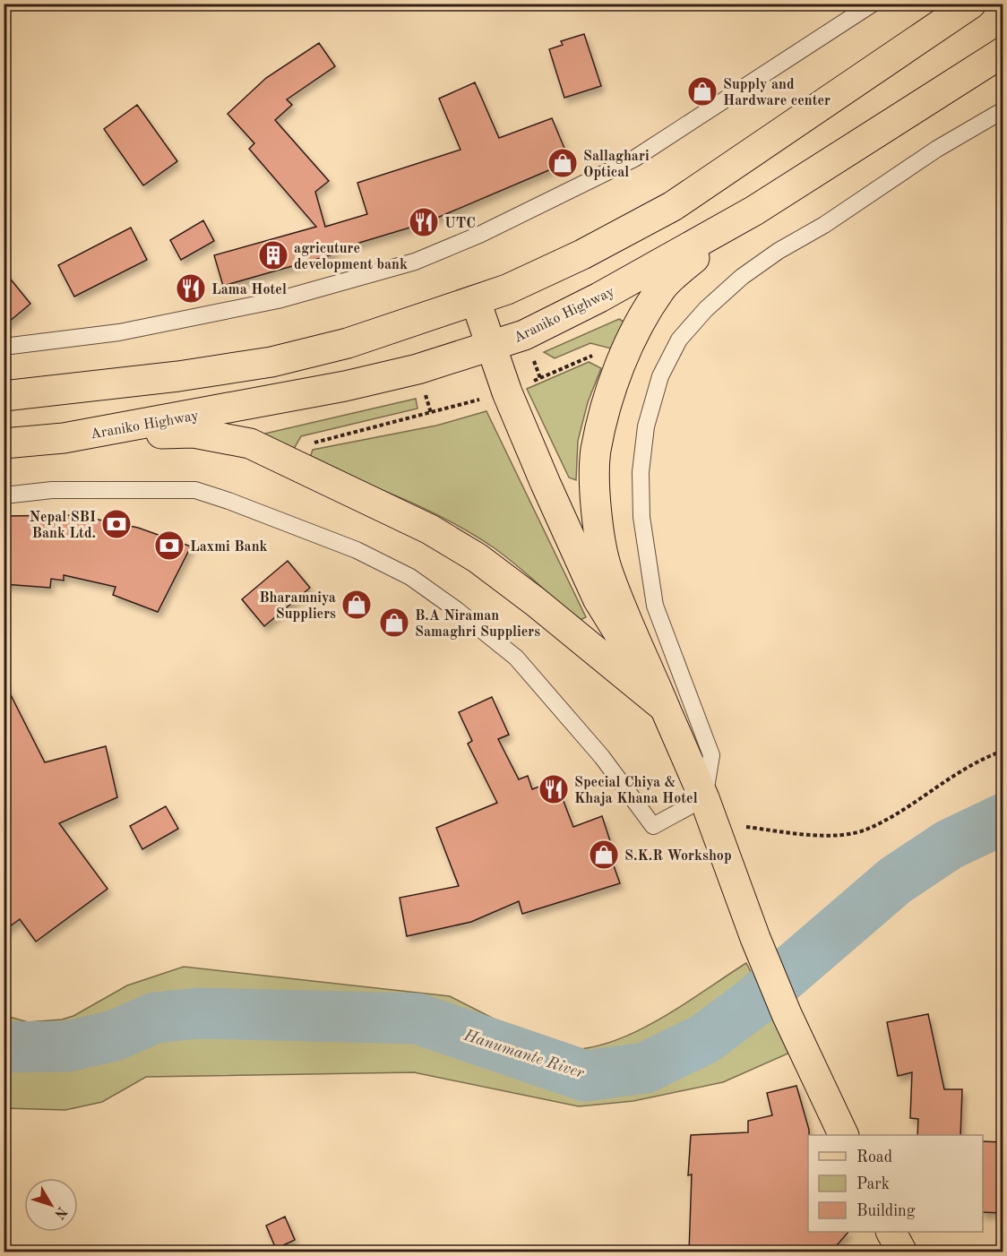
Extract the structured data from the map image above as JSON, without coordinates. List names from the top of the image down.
{
  "streets": {
    "main road": ["Araniko Highway"]
  },
  "water": ["Hanumante River"],
  "places": {
    "shop": [
      "Supply and Hardware center",
      "Sallaghari Optical",
      "Bharamniya Suppliers",
      "B.A Niraman Samaghri Suppliers",
      "S.K.R Workshop"
    ],
    "restaurant": ["UTC", "Lama Hotel", "Special Chiya & Khaja Khana Hotel"],
    "building": ["agricuture development bank"],
    "bank": ["Nepal SBI Bank Ltd.", "Laxmi Bank"]
  },
  "legend": ["Road", "Park", "Building"],
  "north": "bottom right"
}
